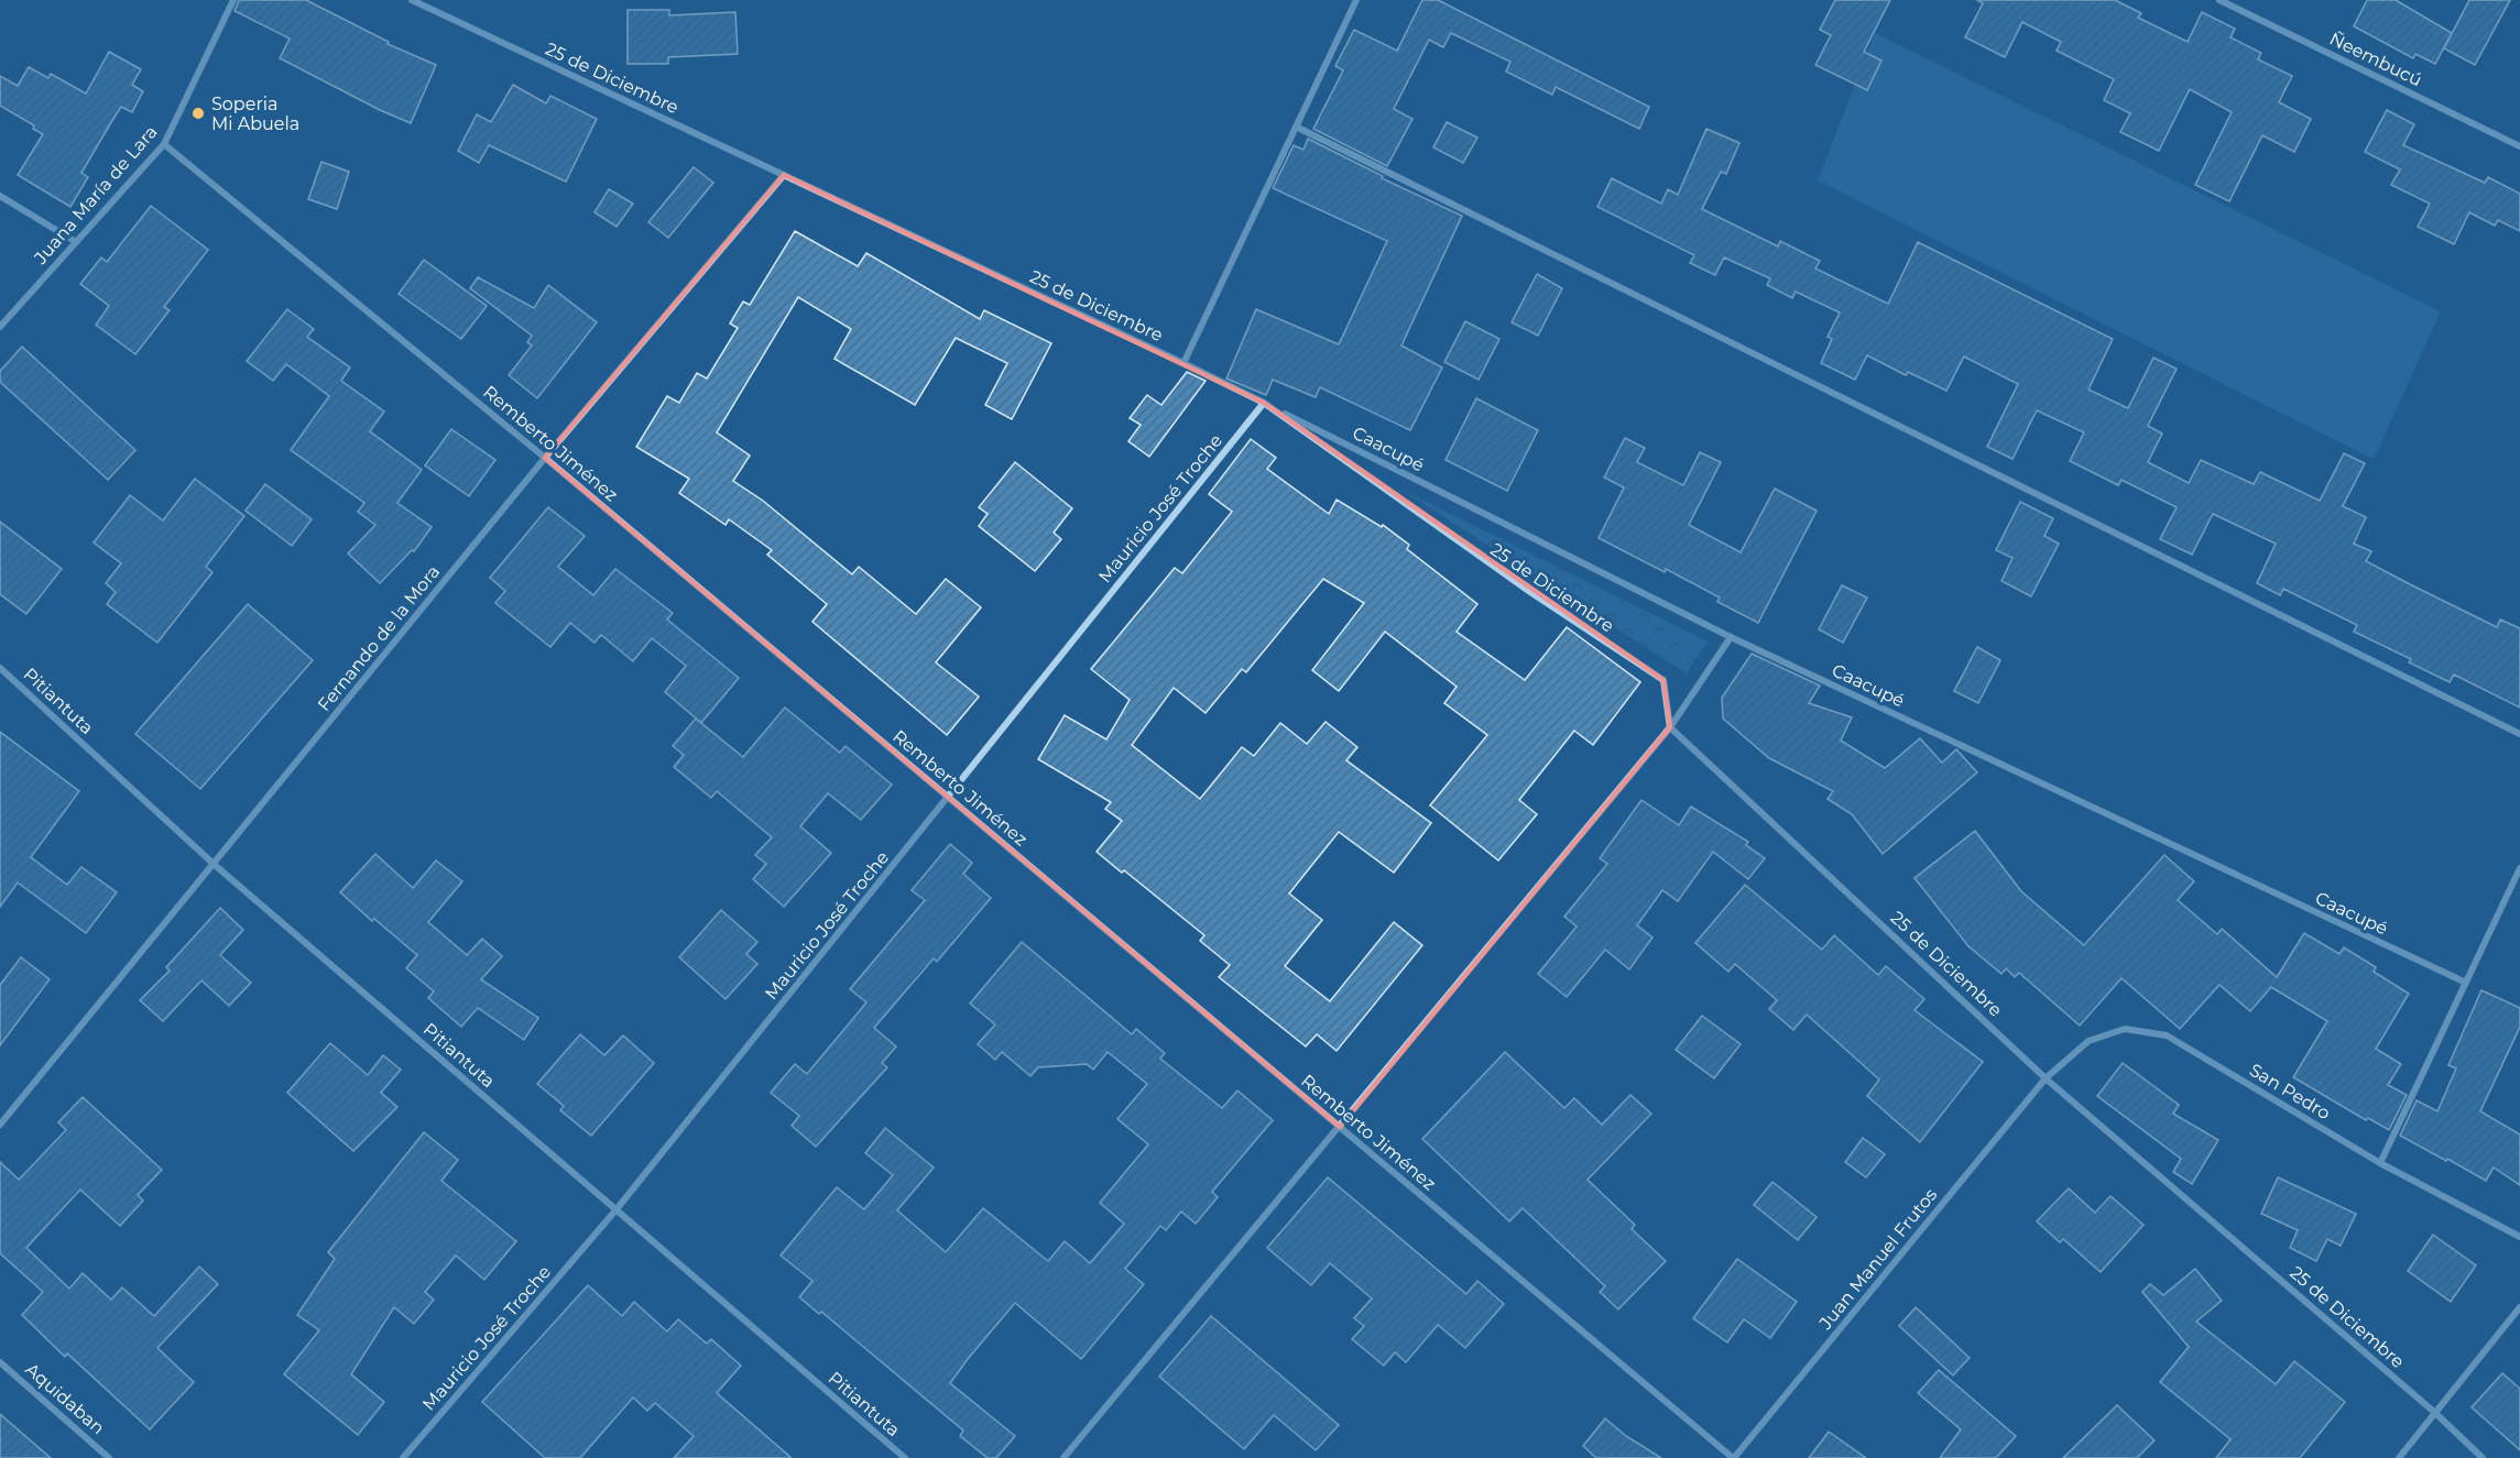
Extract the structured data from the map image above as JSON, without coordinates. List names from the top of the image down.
{
  "streets": {
    "street": [
      "Ñeembucú",
      "25 de Diciembre",
      "Juana María de Lara",
      "Remberto Jiménez",
      "Caacupé",
      "Mauricio José Troche",
      "Fernando de la Mora",
      "Pitiantuta",
      "San Pedro",
      "Juan Manuel Frutos",
      "Aquidaban"
    ]
  },
  "crossings": [
    ["25 de Diciembre", "Caacupé"],
    ["25 de Diciembre", "Mauricio José Troche"],
    ["25 de Diciembre", "Fernando de la Mora"],
    ["25 de Diciembre", "San Pedro"],
    ["25 de Diciembre", "Juan Manuel Frutos"],
    ["Juana María de Lara", "Remberto Jiménez"],
    ["Remberto Jiménez", "Mauricio José Troche"],
    ["Remberto Jiménez", "Fernando de la Mora"],
    ["Remberto Jiménez", "Juan Manuel Frutos"],
    ["Caacupé", "Mauricio José Troche"],
    ["Mauricio José Troche", "Pitiantuta"],
    ["Fernando de la Mora", "Pitiantuta"],
    ["San Pedro", "Juan Manuel Frutos"]
  ],
  "places": ["Soperia Mi Abuela"]
}
